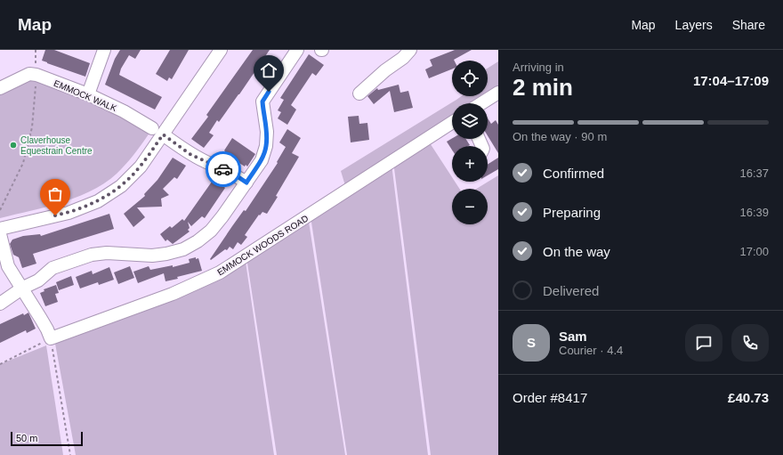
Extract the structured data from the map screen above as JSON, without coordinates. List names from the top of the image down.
{
  "streets": {
    "street": ["EMMOCK WALK", "EMMOCK WOODS ROAD"]
  },
  "places": ["Claverhouse Equestrain Centre"],
  "scale_bar": "50 m",
  "page": {
    "header": "Map",
    "nav": ["Map", "Layers", "Share"],
    "heading": ["2 min", "Arriving in", "17:04–17:09"],
    "panel": [
      "Sam",
      "Courier · 4.4",
      "Order #8417",
      "£40.73"
    ],
    "map_buttons": ["+", "−"],
    "bar": "On the way · 90 m",
    "list": [
      ["Confirmed", "16:37"],
      ["Preparing", "16:39"],
      ["On the way", "17:00"],
      "Delivered"
    ],
    "round": "S",
    "scale": "50 m"
  }
}
